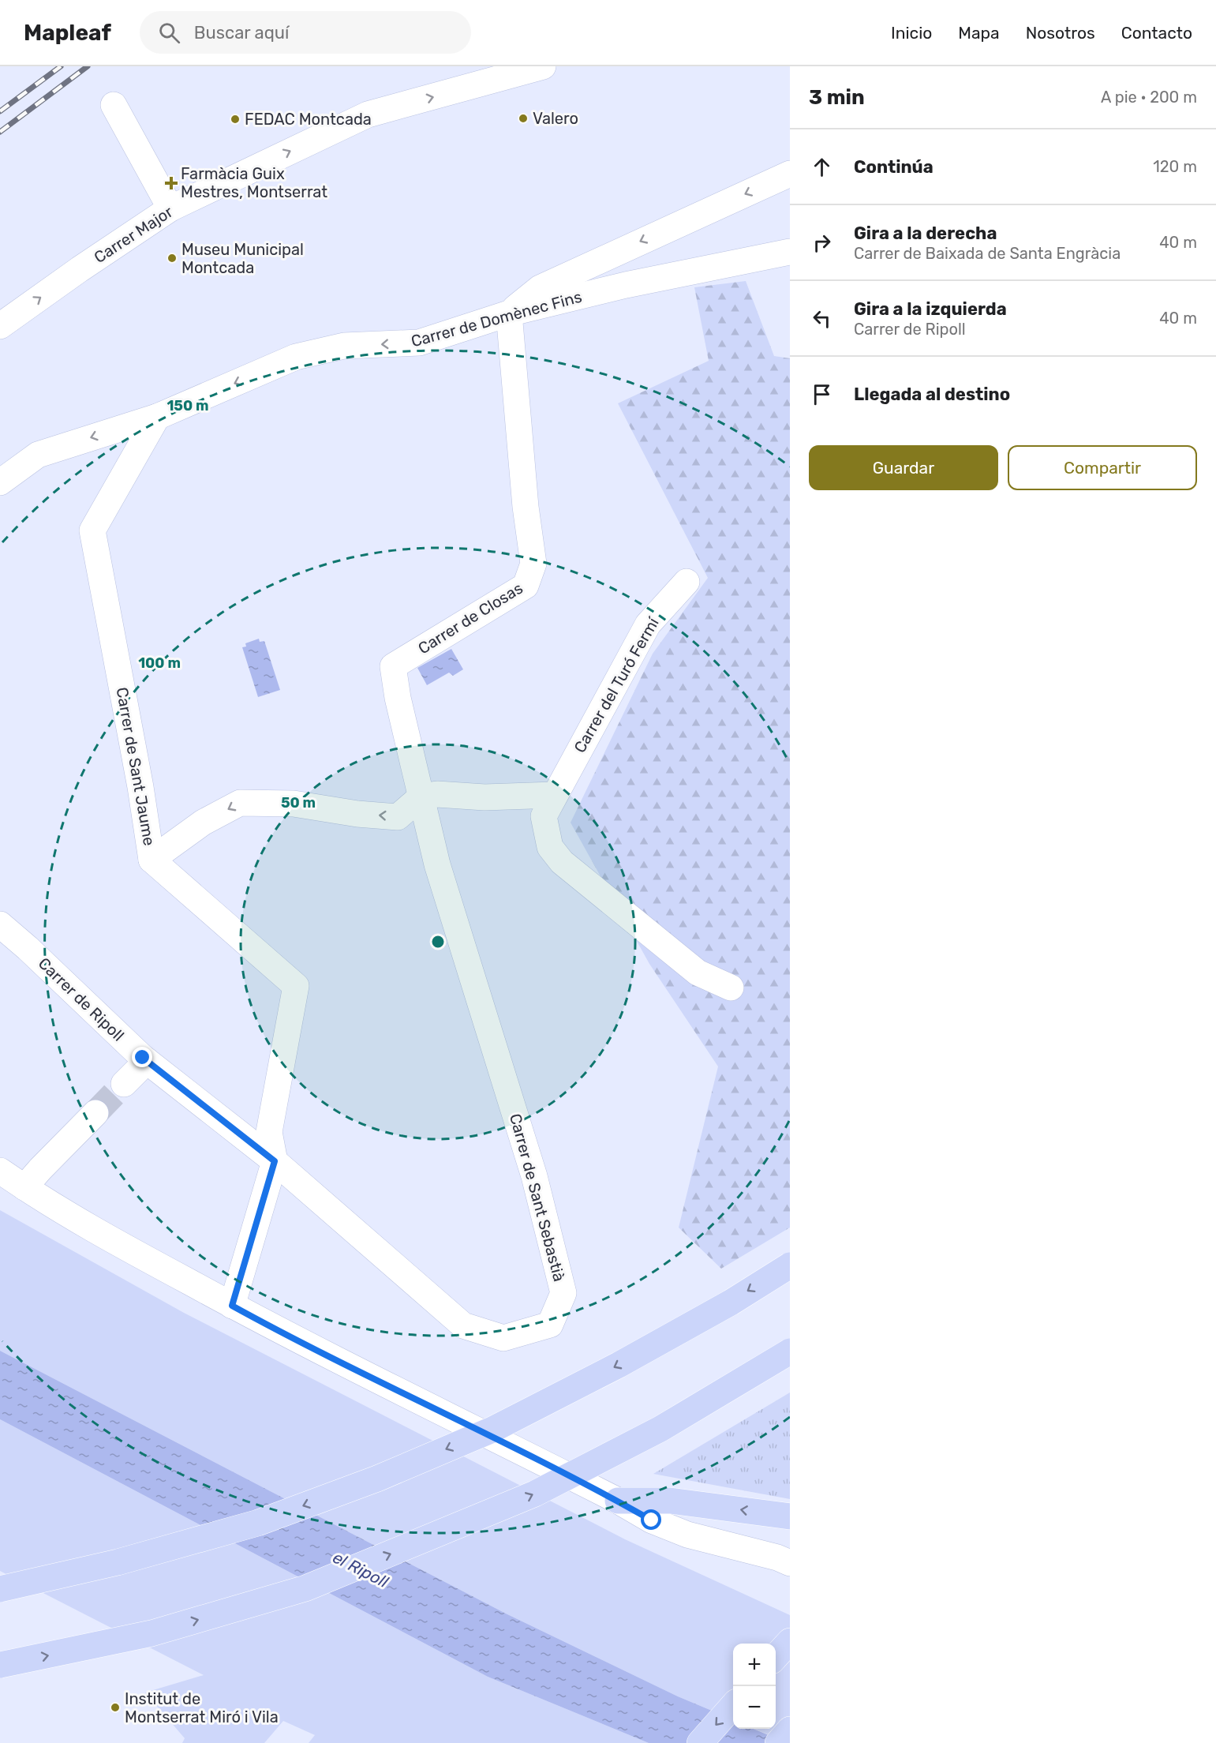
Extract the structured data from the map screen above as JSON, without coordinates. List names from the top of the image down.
{
  "streets": {
    "street": [
      "Carrer Major",
      "Carrer de Domènec Fins",
      "Carrer de Closas",
      "Carrer del Turó Fermí",
      "Carrer de Sant Jaume",
      "Carrer de Ripoll",
      "Carrer de Sant Sebastià"
    ]
  },
  "crossings": [
    ["Carrer de Domènec Fins", "Carrer de Closas"],
    ["Carrer de Domènec Fins", "Carrer de Sant Jaume"],
    ["Carrer de Closas", "Carrer de Sant Sebastià"],
    ["Carrer de Sant Jaume", "Carrer de Ripoll"],
    ["Carrer de Sant Jaume", "Carrer de Sant Sebastià"],
    ["Carrer de Ripoll", "Carrer de Sant Sebastià"]
  ],
  "one_way": ["Carrer Major", "Carrer de Domènec Fins"],
  "water": ["el Ripoll"],
  "places": {
    "other": [
      "Valero",
      "FEDAC Montcada",
      "Museu Municipal Montcada",
      "Institut de Montserrat Miró i Vila"
    ],
    "health": ["Farmàcia Guix Mestres, Montserrat"]
  },
  "page": {
    "header": "Mapleaf",
    "search": "Buscar aquí",
    "nav": [
      "Inicio",
      "Mapa",
      "Nosotros",
      "Contacto"
    ],
    "heading": ["3 min", "A pie · 200 m"],
    "list": [
      ["Continúa", "120 m"],
      ["Gira a la derecha", "Carrer de Baixada de Santa Engràcia", "40 m"],
      ["Gira a la izquierda", "Carrer de Ripoll", "40 m"],
      "Llegada al destino"
    ],
    "buttons": ["Guardar", "Compartir"],
    "map_buttons": ["+", "−"]
  },
  "rings": ["150 m", "100 m", "50 m"]
}
